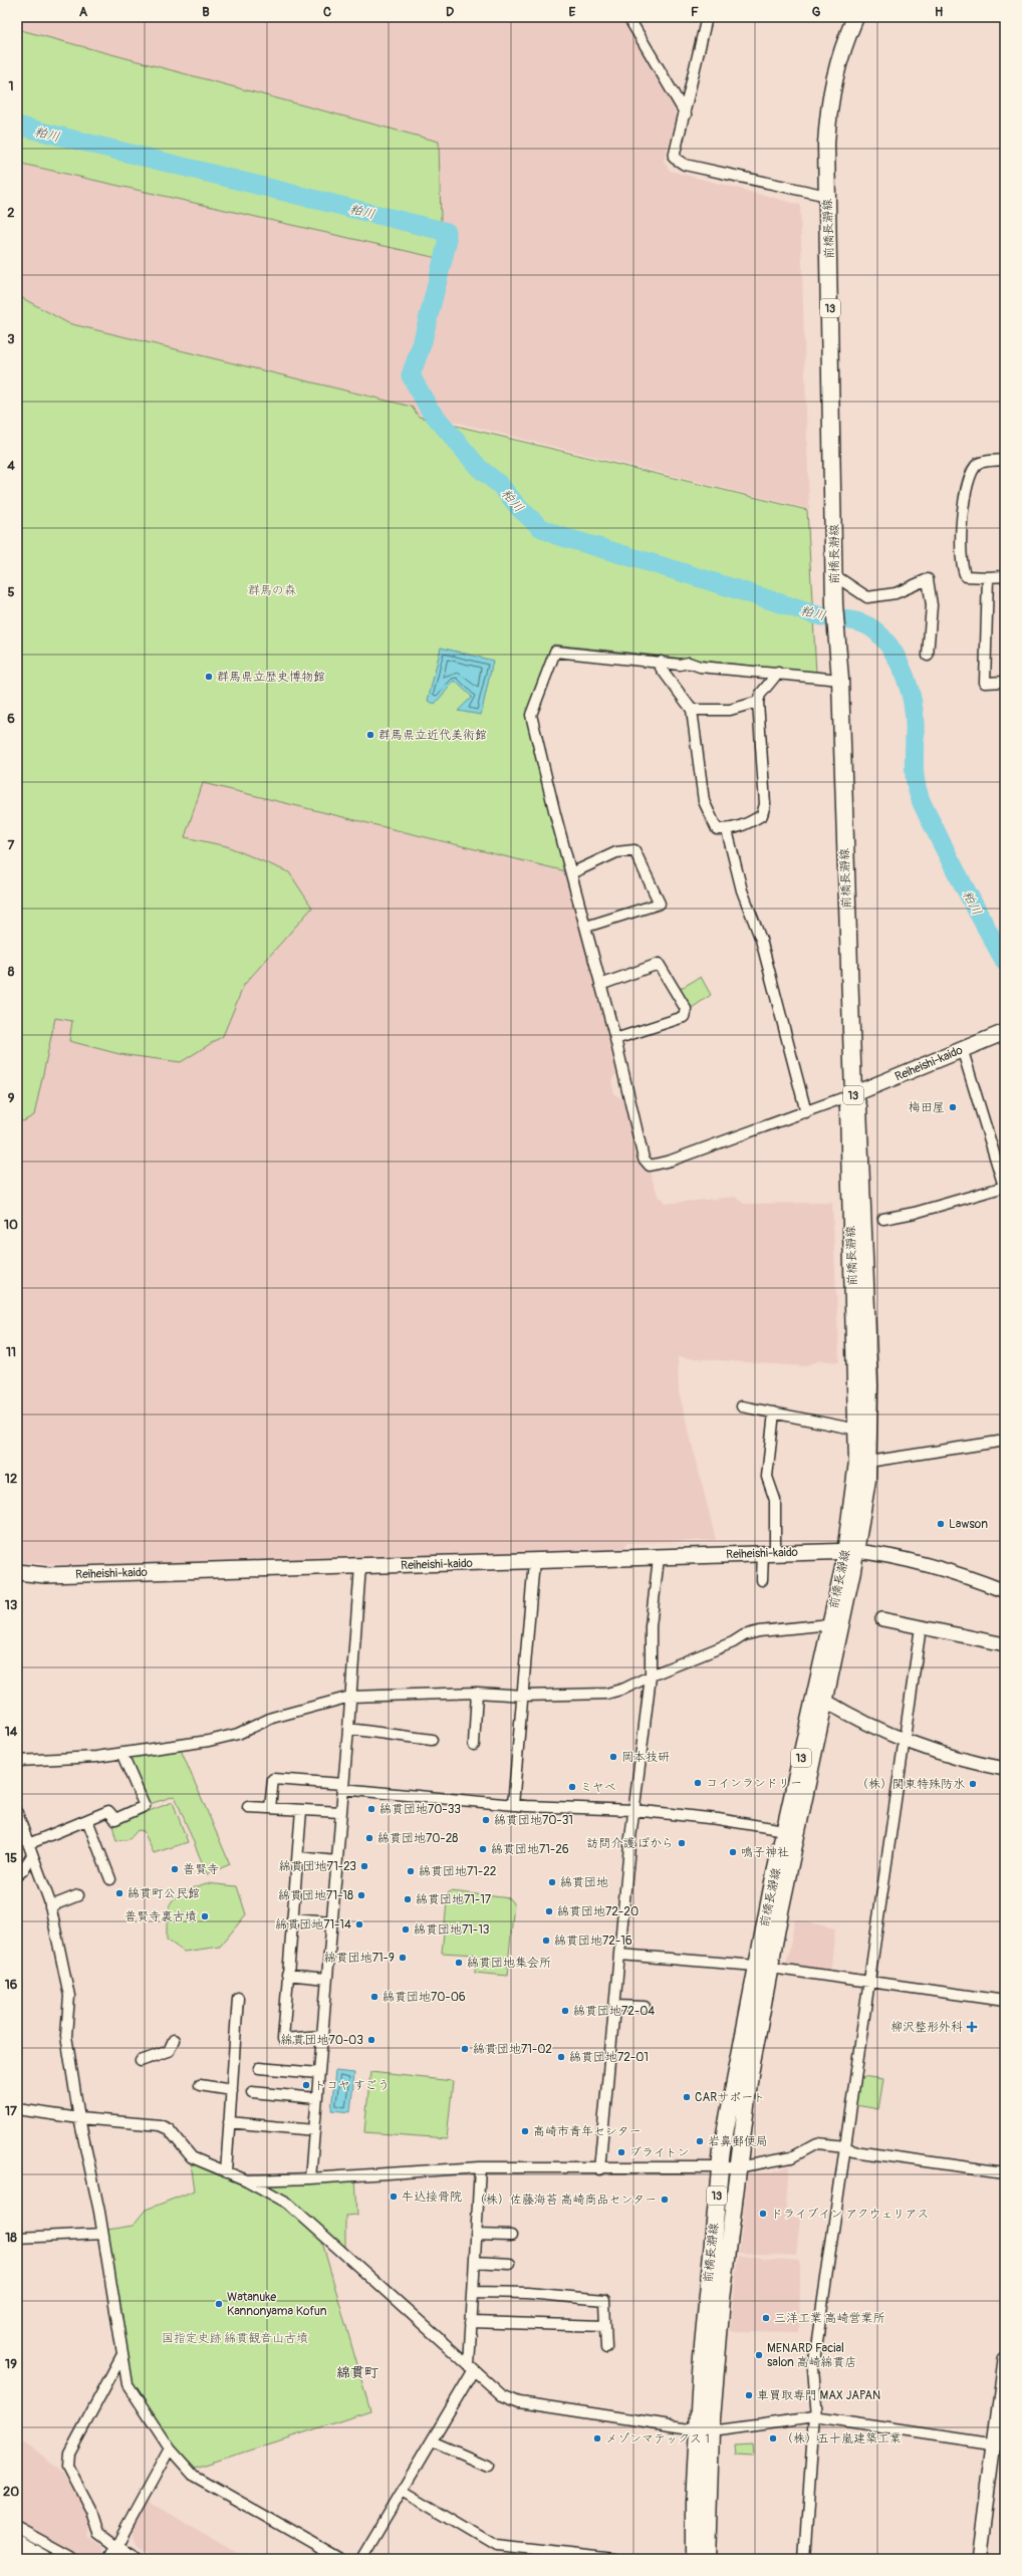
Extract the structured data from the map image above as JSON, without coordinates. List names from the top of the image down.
{
  "streets": {
    "main road": ["前橋長瀞線", "13", "Reiheishi-kaido"]
  },
  "crossings": [
    ["前橋長瀞線", "Reiheishi-kaido"]
  ],
  "districts": ["綿貫町"],
  "water": ["粕川"],
  "parks": ["群馬の森", "国指定史跡 綿貫観音山古墳"],
  "places": {
    "other": [
      "群馬県立歴史博物館",
      "群馬県立近代美術館",
      "梅田屋",
      "Lawson",
      "岡本技研",
      "コインランドリー",
      "（株）関東特殊防水",
      "ミヤベ",
      "綿貫団地70-33",
      "綿貫団地70-31",
      "綿貫団地70-28",
      "訪問介護 ぽから",
      "綿貫団地71-26",
      "鳴子神社",
      "綿貫団地71-23",
      "普賢寺",
      "綿貫団地71-22",
      "綿貫団地",
      "綿貫町公民館",
      "綿貫団地71-18",
      "綿貫団地71-17",
      "綿貫団地72-20",
      "普賢寺裏古墳",
      "綿貫団地71-14",
      "綿貫団地71-13",
      "綿貫団地72-16",
      "綿貫団地71-9",
      "綿貫団地集会所",
      "綿貫団地70-06",
      "綿貫団地72-04",
      "綿貫団地70-03",
      "綿貫団地71-02",
      "綿貫団地72-01",
      "トコヤ すごう",
      "CARサポート",
      "高崎市青年センター",
      "岩鼻郵便局",
      "ブライトン",
      "牛込接骨院",
      "（株）佐藤海苔 高崎商品センター",
      "ドライブイン アクウェリアス",
      "Watanuke Kannonyama Kofun",
      "三洋工業 高崎営業所",
      "MENARD Facial salon 高崎綿貫店",
      "車買取専門 MAX JAPAN",
      "メゾンマテックス１",
      "（株）五十嵐建築工業"
    ],
    "health": ["柳沢整形外科"]
  },
  "grid": {
    "columns": [
      "A",
      "B",
      "C",
      "D",
      "E",
      "F",
      "G",
      "H"
    ],
    "rows": [
      "1",
      "2",
      "3",
      "4",
      "5",
      "6",
      "7",
      "8",
      "9",
      "10",
      "11",
      "12",
      "13",
      "14",
      "15",
      "16",
      "17",
      "18",
      "19",
      "20"
    ]
  }
}
